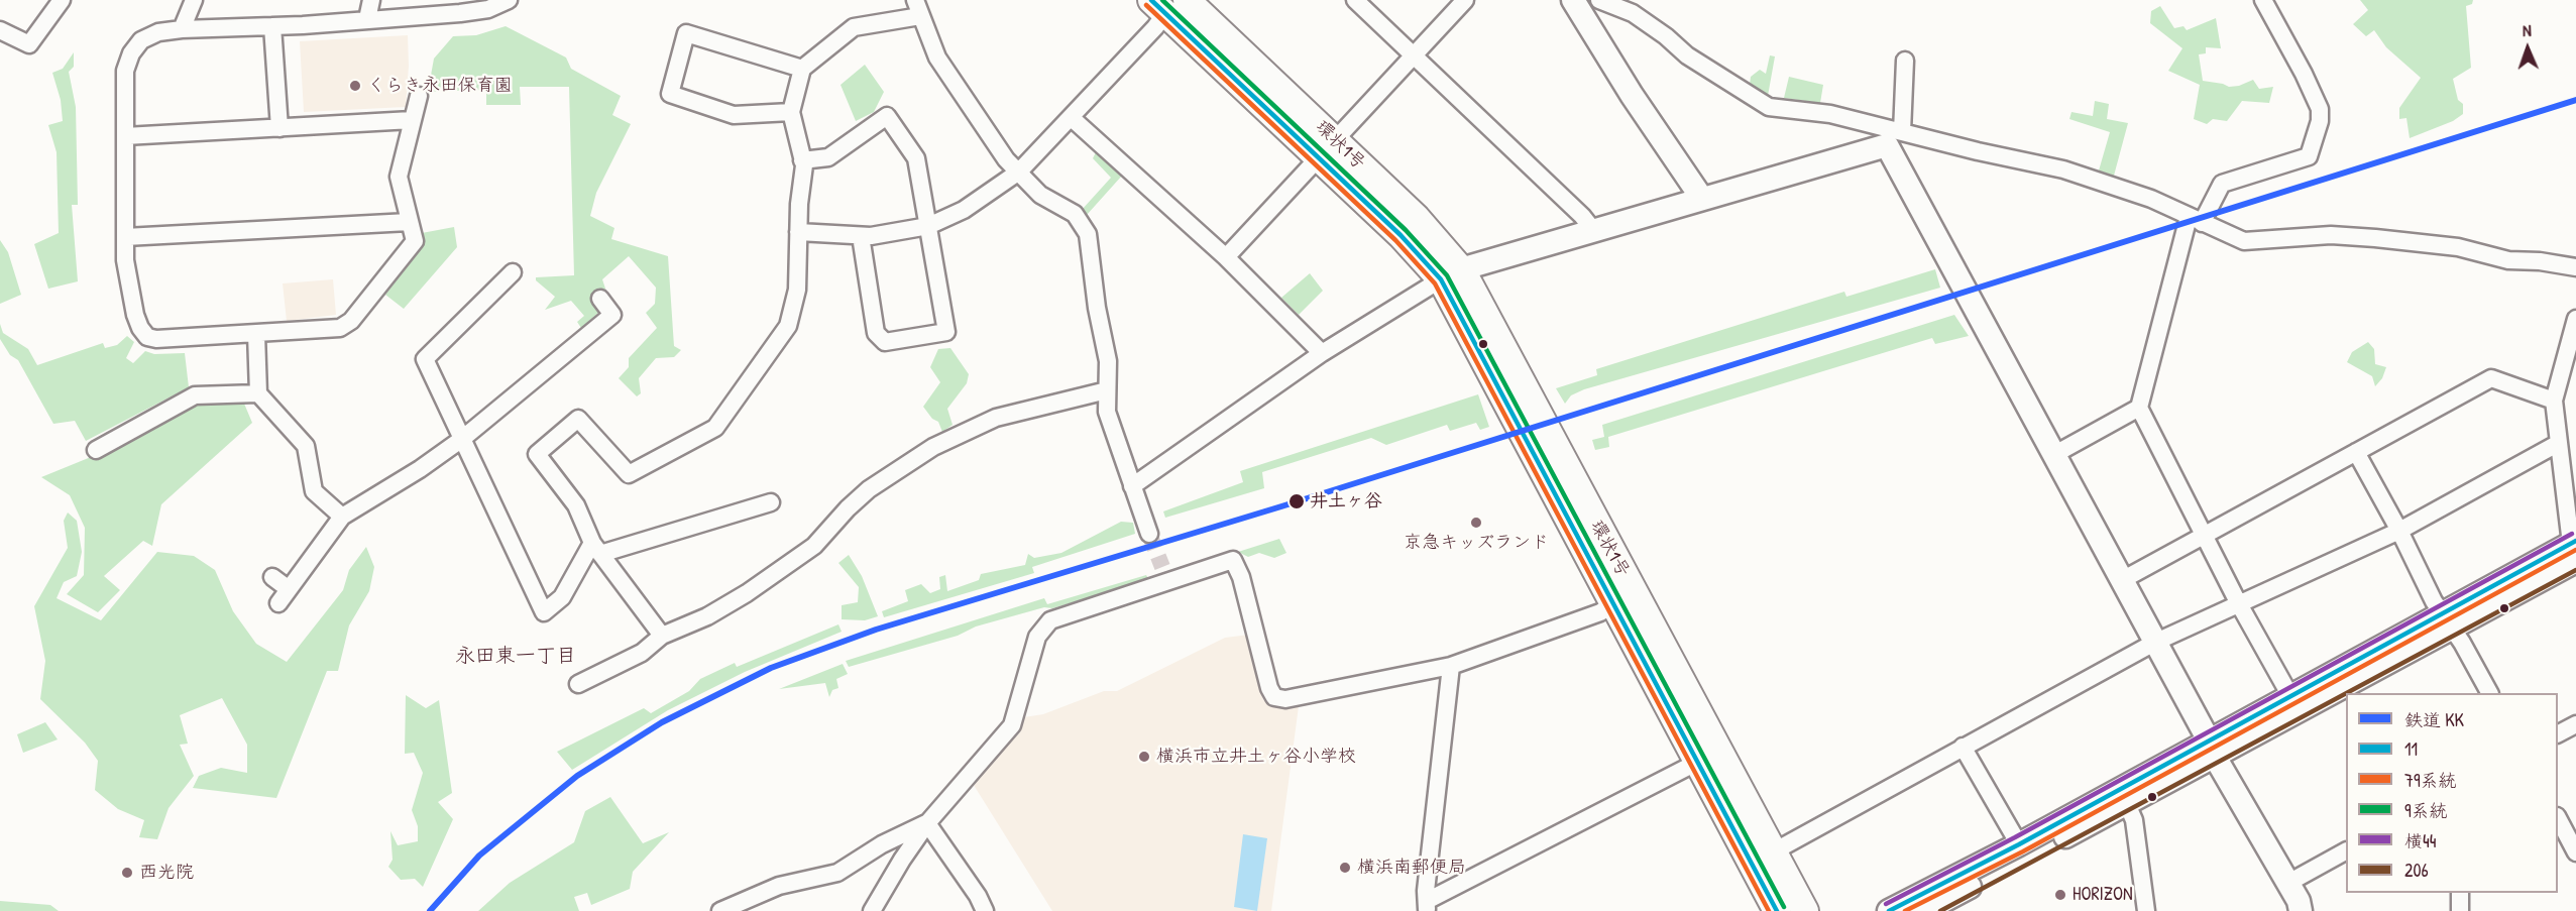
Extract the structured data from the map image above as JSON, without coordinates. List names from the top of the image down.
{
  "streets": {
    "main road": ["環状1号"]
  },
  "districts": ["永田東一丁目"],
  "places": [
    "くらき永田保育園",
    "井土ヶ谷",
    "京急キッズランド",
    "横浜市立井土ヶ谷小学校",
    "横浜南郵便局",
    "西光院",
    "HORIZON"
  ],
  "lines": [
    "transit line 11",
    "transit line 9系統",
    "transit line 79系統",
    "rail line KK",
    "transit line 横44",
    "transit line 206"
  ],
  "legend": [
    "鉄道 KK",
    "11",
    "79系統",
    "9系統",
    "横44",
    "206"
  ],
  "north": "top"
}
